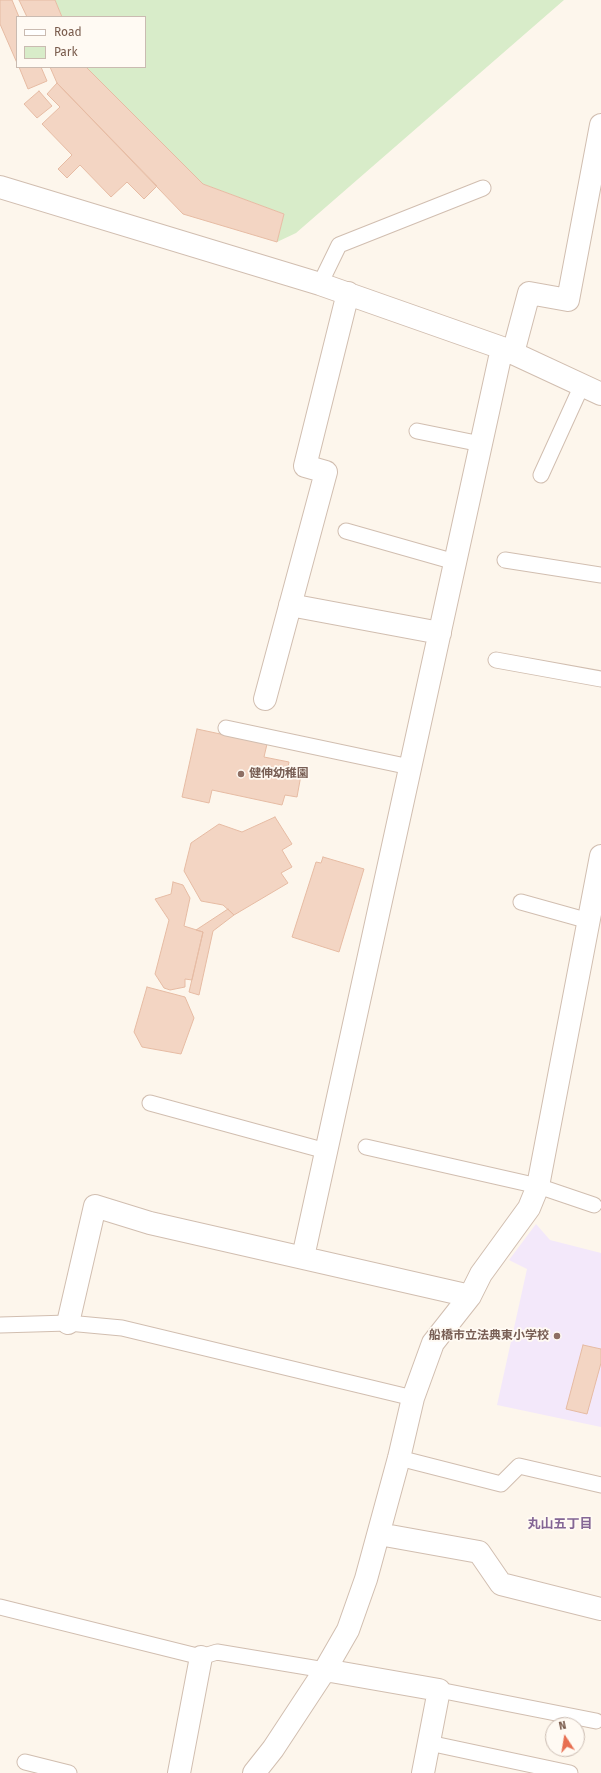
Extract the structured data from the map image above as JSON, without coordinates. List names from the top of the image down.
{
  "districts": ["丸山五丁目"],
  "places": ["健伸幼稚園", "船橋市立法典東小学校"],
  "legend": ["Road", "Park"],
  "north": "top"
}
